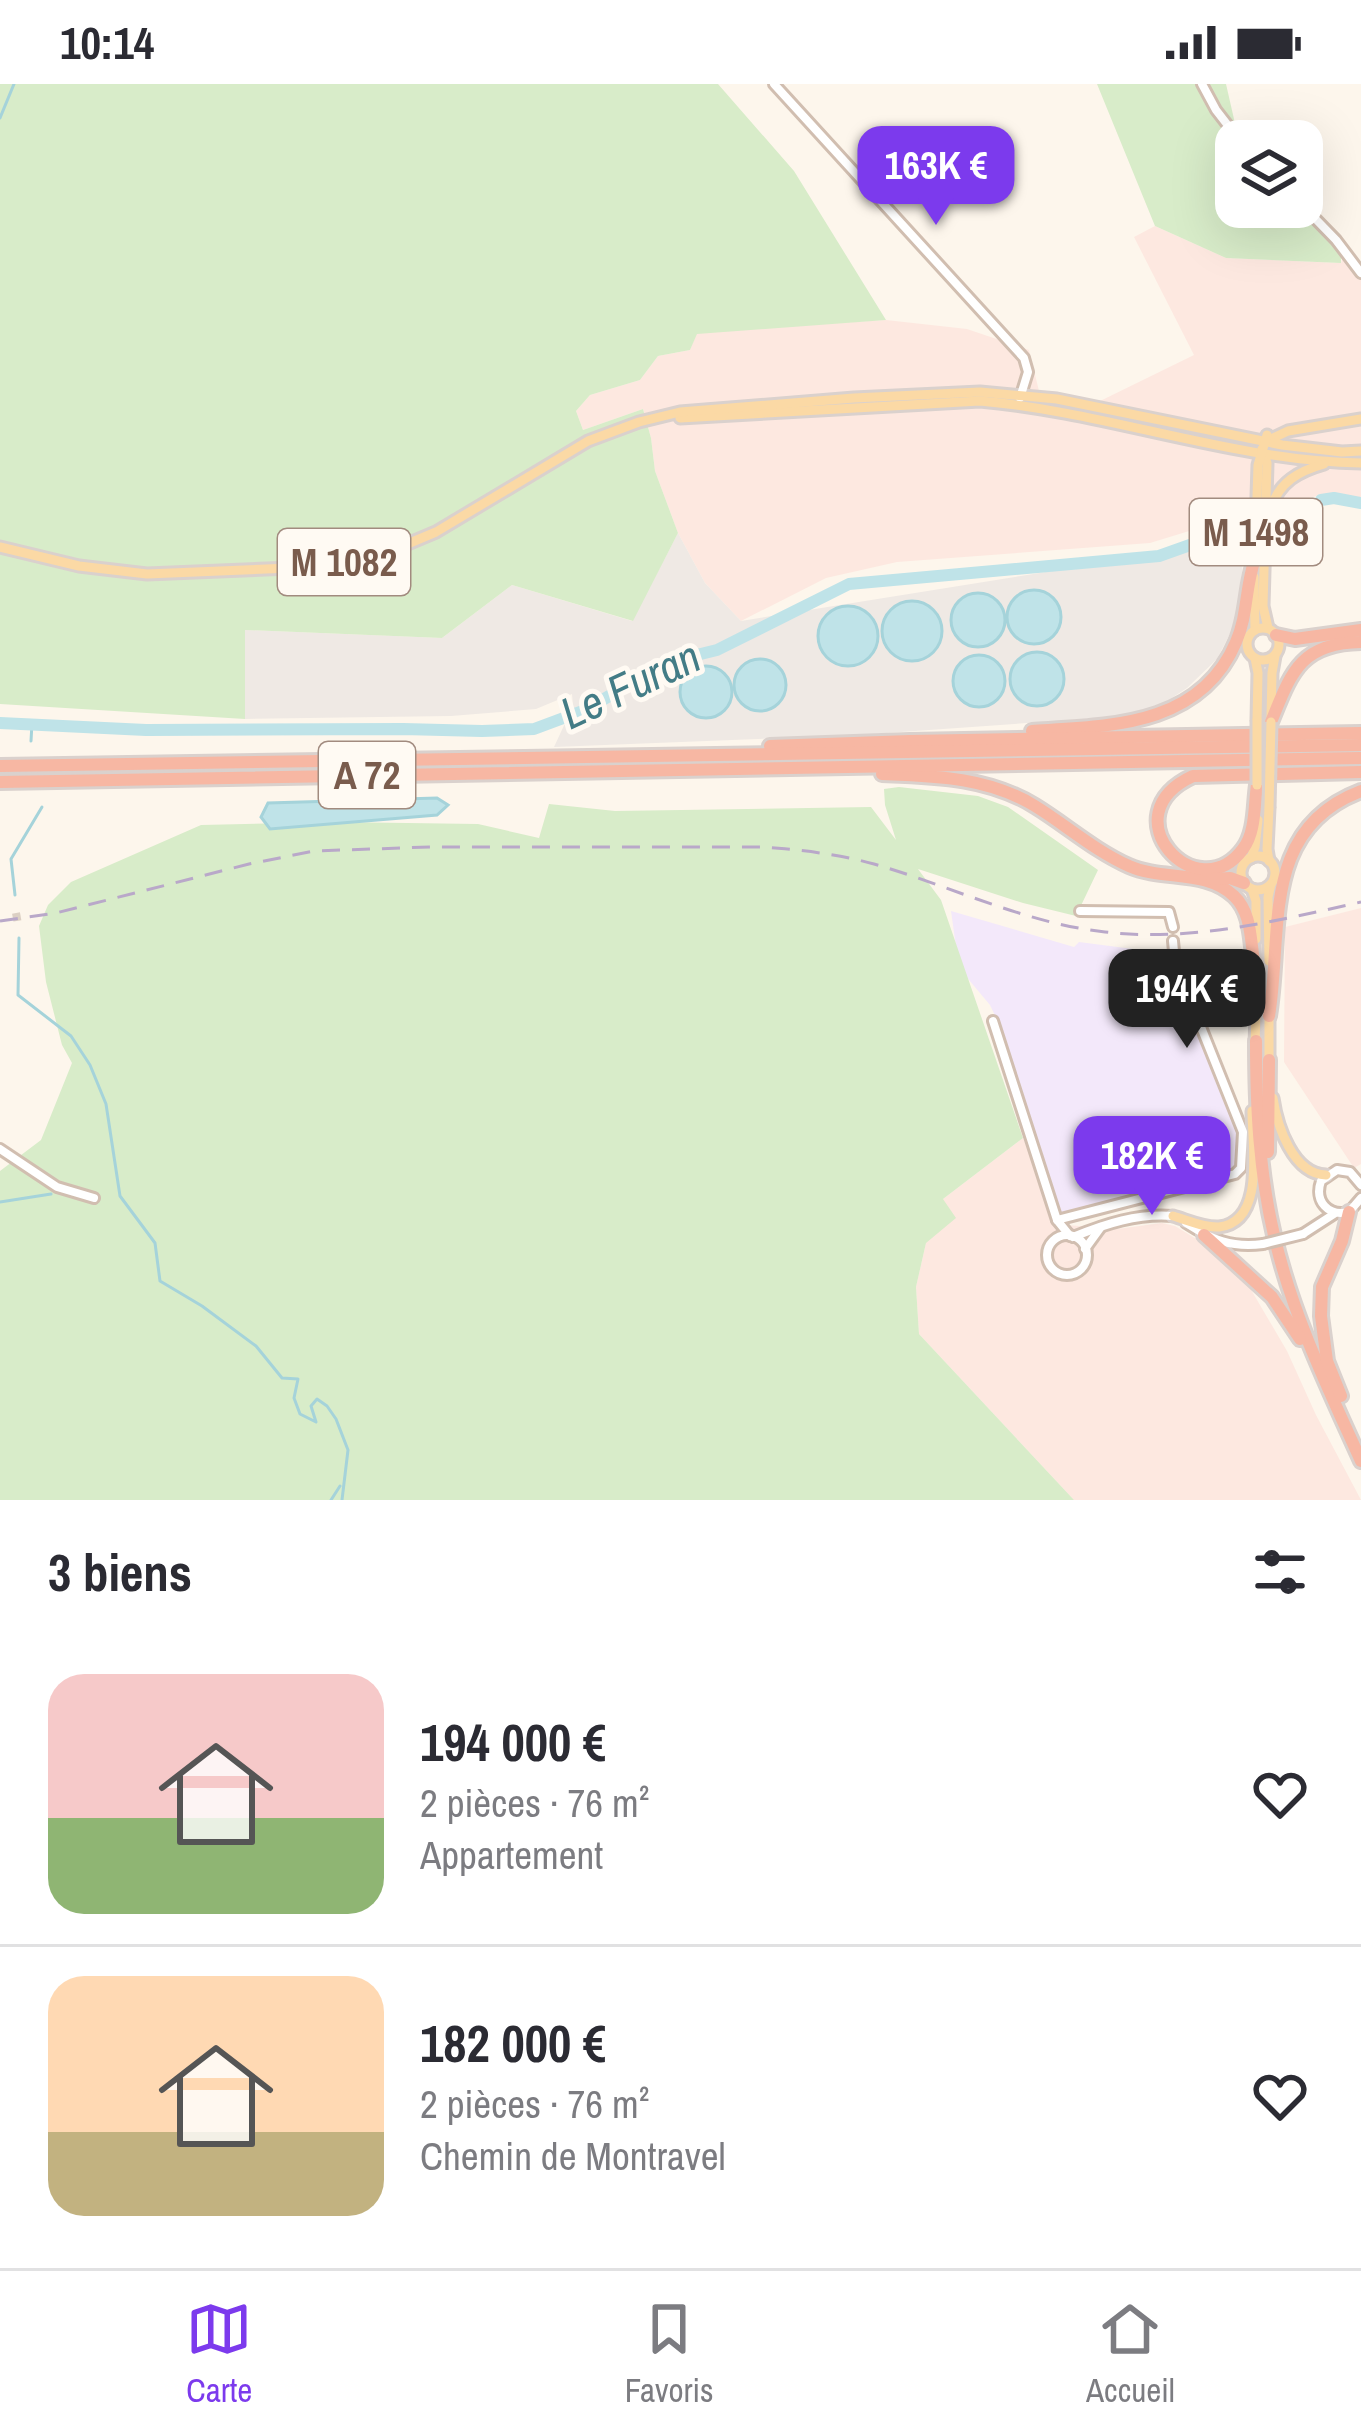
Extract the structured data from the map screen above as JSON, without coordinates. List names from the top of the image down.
{
  "streets": {
    "highway": ["A 72"],
    "main road": ["M 1498", "M 1082"]
  },
  "crossings": [
    ["M 1498", "M 1082"]
  ],
  "water": ["Le Furan"],
  "page": {
    "status": "10:14",
    "price": ["163K €", "194K €", "182K €"],
    "heading": "3 biens",
    "list": [
      {
        "name": "194 000 €",
        "note": "2 pièces · 76 m² · Appartement"
      },
      {
        "name": "182 000 €",
        "note": "2 pièces · 76 m² · Chemin de Montravel"
      }
    ],
    "tabs": ["Carte", "Favoris", "Accueil"]
  }
}
